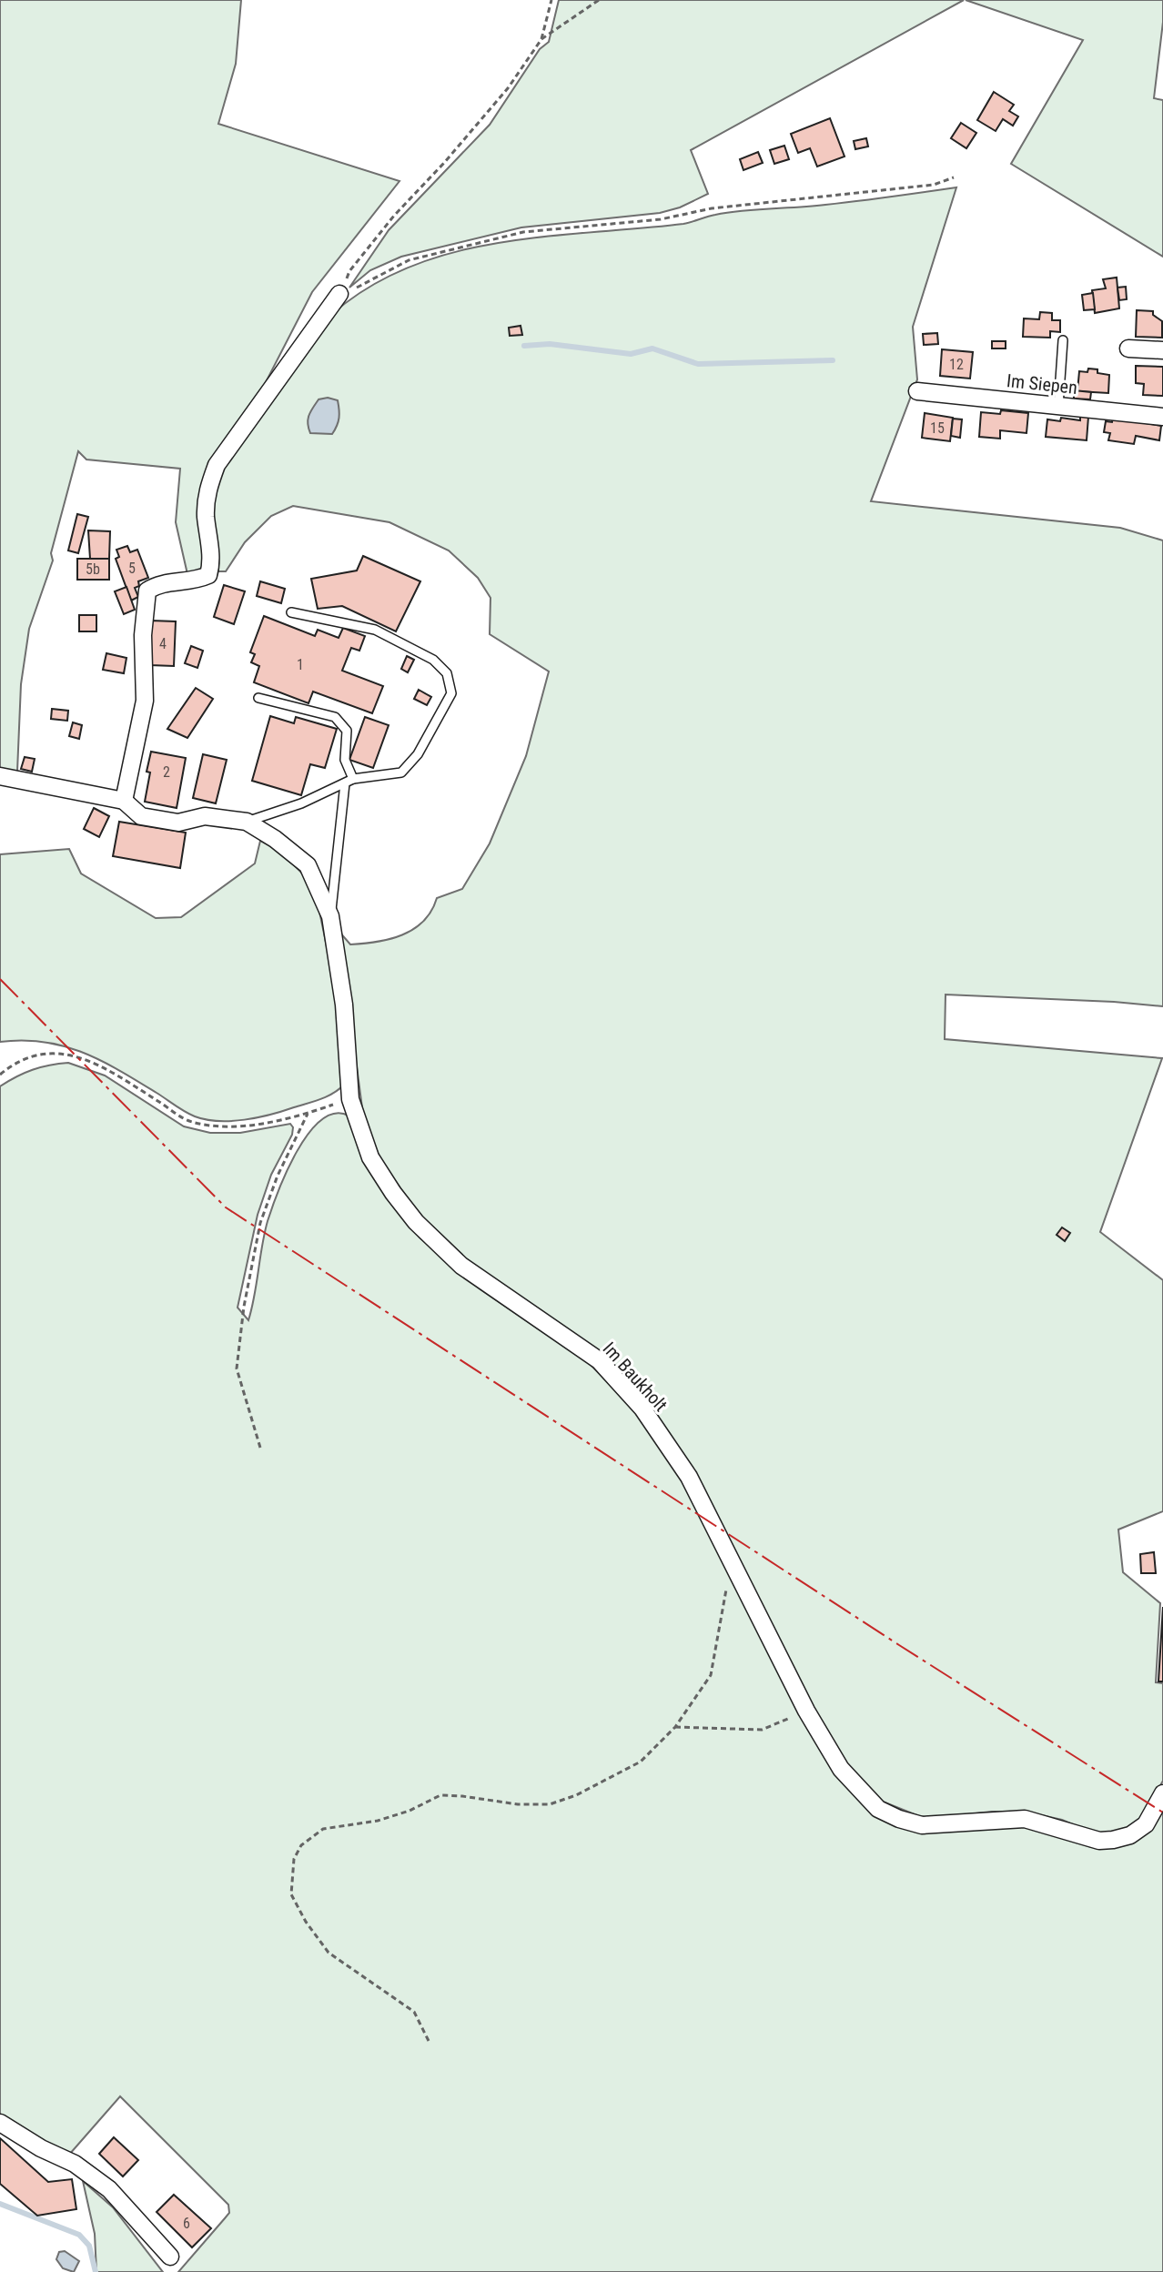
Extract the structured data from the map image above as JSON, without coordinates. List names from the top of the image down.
{
  "streets": {
    "street": ["Im Siepen", "Im Baukholt"]
  },
  "house_numbers": [
    "12",
    "15",
    "5",
    "5b",
    "4",
    "1",
    "2",
    "6"
  ]
}
